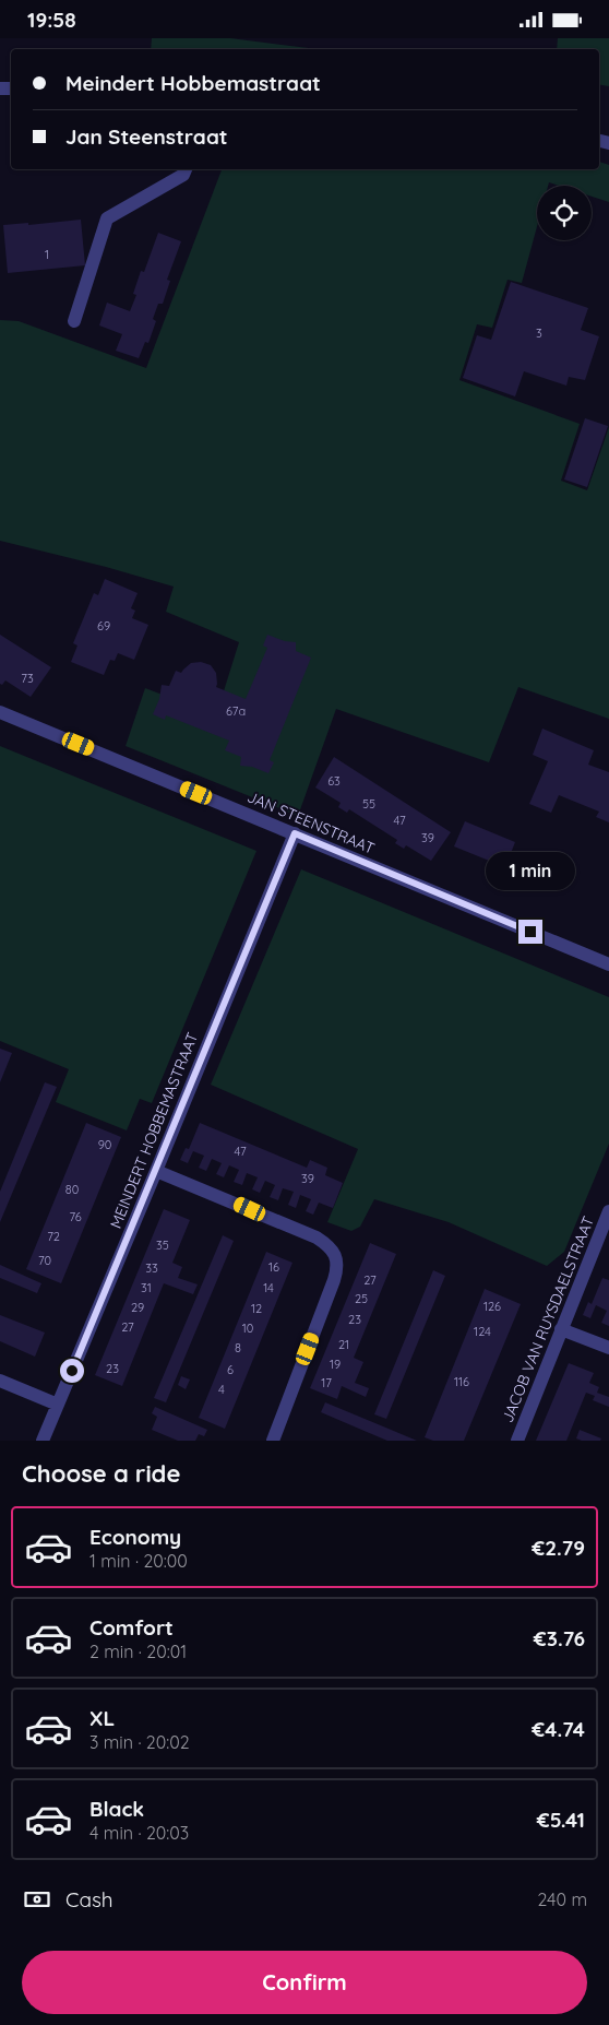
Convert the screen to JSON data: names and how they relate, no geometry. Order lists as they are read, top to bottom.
{
  "streets": {
    "street": ["JAN STEENSTRAAT", "MEINDERT HOBBEMASTRAAT", "JACOB VAN RUYSDAELSTRAAT"]
  },
  "crossings": [
    ["JAN STEENSTRAAT", "MEINDERT HOBBEMASTRAAT"]
  ],
  "house_numbers": [
    "1",
    "3",
    "69",
    "73",
    "67a",
    "63",
    "55",
    "47",
    "39",
    "90",
    "47",
    "39",
    "80",
    "76",
    "72",
    "35",
    "70",
    "16",
    "33",
    "27",
    "31",
    "14",
    "25",
    "126",
    "29",
    "12",
    "23",
    "27",
    "10",
    "124",
    "21",
    "8",
    "19",
    "23",
    "6",
    "116",
    "17",
    "4"
  ],
  "page": {
    "status": "19:58",
    "banner": ["Meindert Hobbemastraat", "Jan Steenstraat"],
    "bubble": "1 min",
    "heading": "Choose a ride",
    "list": [
      {
        "name": "Economy",
        "note": "1 min · 20:00",
        "value": "€2.79"
      },
      {
        "name": "Comfort",
        "note": "2 min · 20:01",
        "value": "€3.76"
      },
      {
        "name": "XL",
        "note": "3 min · 20:02",
        "value": "€4.74"
      },
      {
        "name": "Black",
        "note": "4 min · 20:03",
        "value": "€5.41"
      }
    ],
    "pay": ["Cash", "240 m"],
    "buttons": "Confirm"
  }
}
